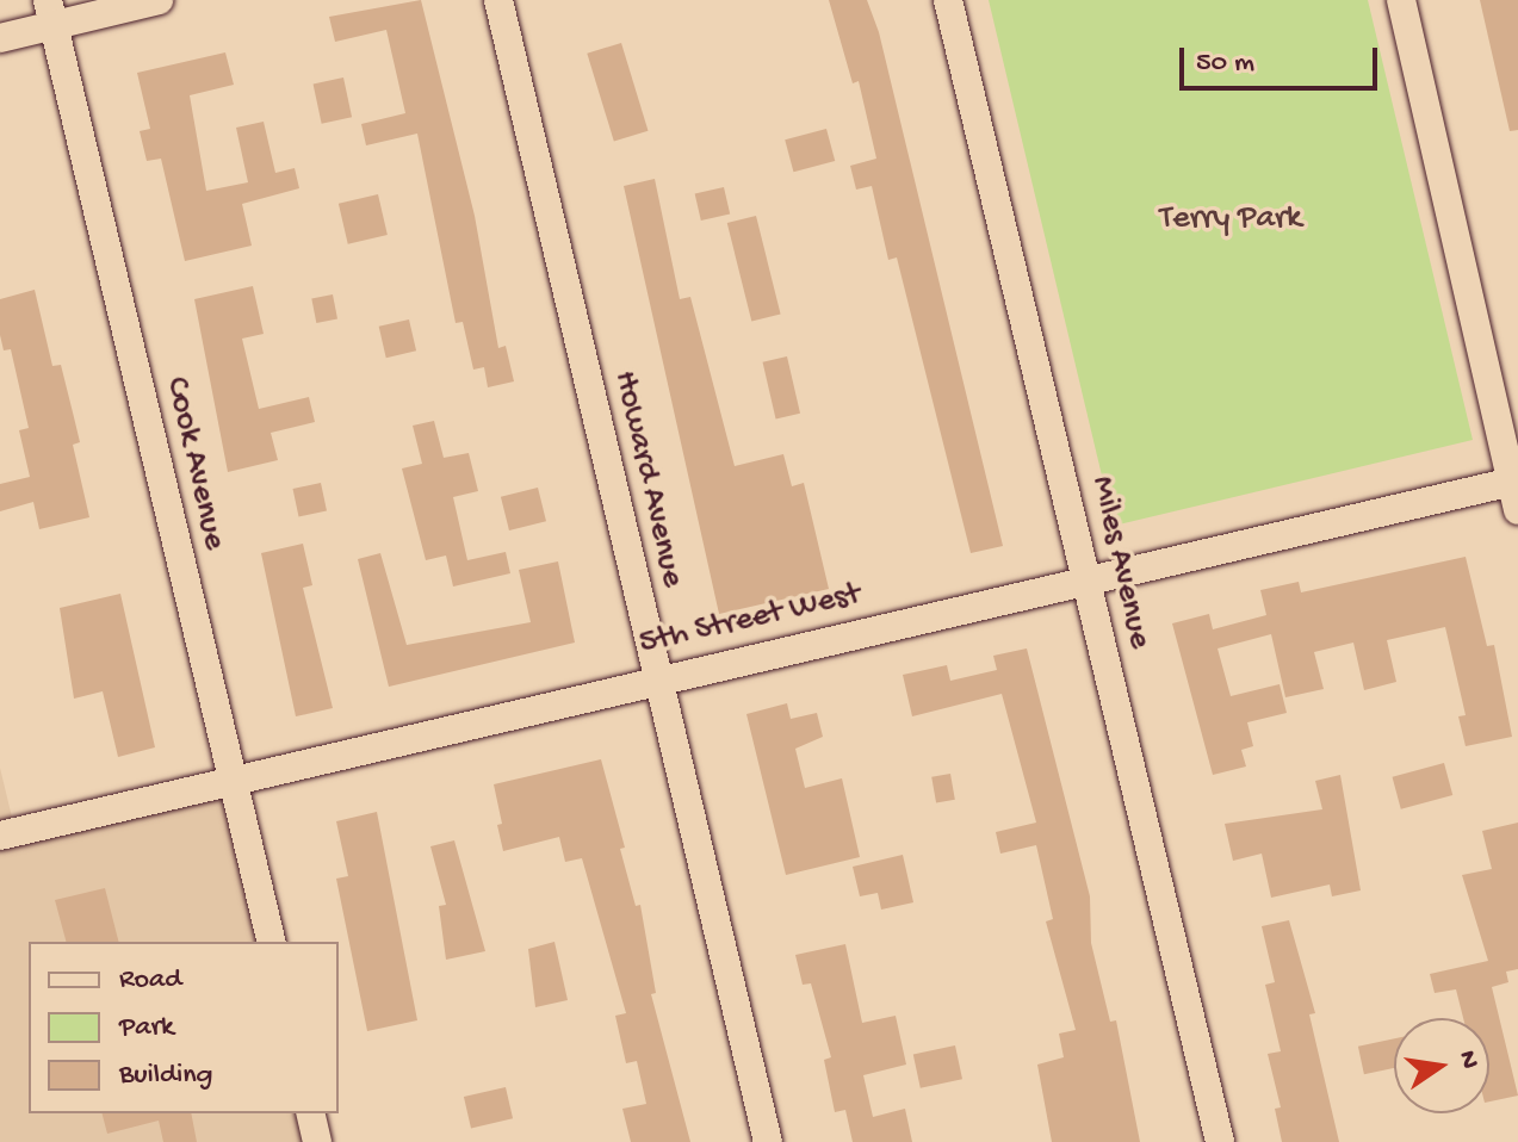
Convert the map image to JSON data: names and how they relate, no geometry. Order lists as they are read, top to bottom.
{
  "streets": {
    "street": [
      "Cook Avenue",
      "Howard Avenue",
      "Miles Avenue",
      "5th Street West"
    ]
  },
  "crossings": [
    ["Cook Avenue", "5th Street West"],
    ["Howard Avenue", "5th Street West"],
    ["Miles Avenue", "5th Street West"]
  ],
  "parks": ["Terry Park"],
  "legend": ["Road", "Park", "Building"],
  "scale_bar": "50 m",
  "north": "right"
}
